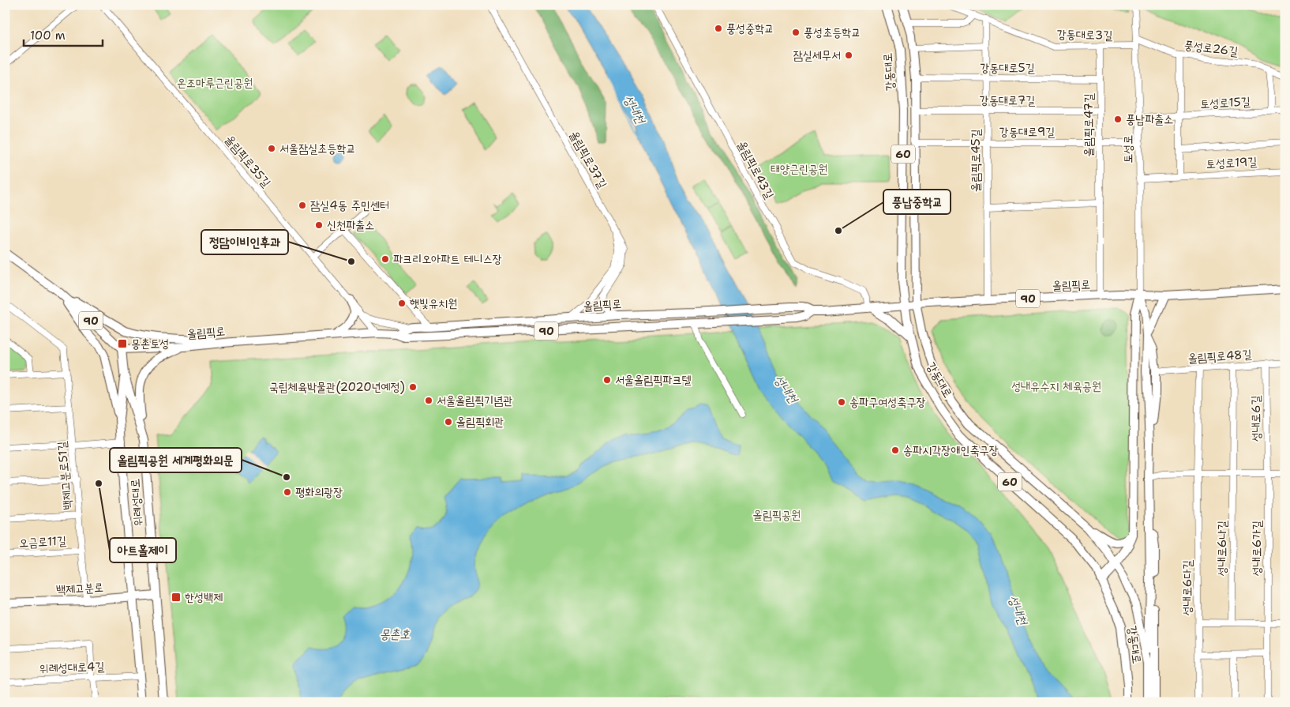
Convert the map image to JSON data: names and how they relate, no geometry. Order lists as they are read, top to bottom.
{
  "streets": {
    "main road": [
      "강동대로",
      "60",
      "올림픽로",
      "90",
      "위례성대로",
      "백제고분로"
    ],
    "street": [
      "강동대로3길",
      "풍성로26길",
      "강동대로5길",
      "강동대로7길",
      "토성로15길",
      "올림픽로47길",
      "강동대로9길",
      "토성로",
      "올림픽로37길",
      "올림픽로45길",
      "올림픽로35길",
      "토성로19길",
      "올림픽로43길",
      "올림픽로48길",
      "성내로6길",
      "백제고분로51길",
      "오금로11길",
      "성내로6나길",
      "성내로6가길",
      "성내로6다길",
      "위례성대로4길"
    ]
  },
  "crossings": [
    ["강동대로3길", "올림픽로47길"],
    ["강동대로3길", "토성로"],
    ["강동대로3길", "올림픽로45길"],
    ["풍성로26길", "토성로"],
    ["강동대로5길", "강동대로"],
    ["강동대로5길", "올림픽로47길"],
    ["강동대로5길", "올림픽로45길"],
    ["강동대로", "강동대로7길"],
    ["강동대로", "강동대로9길"],
    ["강동대로", "토성로"],
    ["강동대로", "올림픽로"],
    ["강동대로7길", "올림픽로47길"],
    ["강동대로7길", "올림픽로45길"],
    ["토성로15길", "토성로"],
    ["올림픽로47길", "강동대로9길"],
    ["올림픽로47길", "올림픽로"],
    ["강동대로9길", "토성로"],
    ["강동대로9길", "올림픽로45길"],
    ["토성로", "토성로19길"],
    ["토성로", "올림픽로"],
    ["올림픽로37길", "올림픽로"],
    ["올림픽로45길", "올림픽로"],
    ["올림픽로35길", "올림픽로"],
    ["올림픽로43길", "올림픽로"],
    ["올림픽로", "90"],
    ["올림픽로", "위례성대로"],
    ["90", "위례성대로"],
    ["올림픽로48길", "성내로6길"],
    ["성내로6길", "성내로6나길"],
    ["성내로6길", "성내로6가길"],
    ["백제고분로51길", "오금로11길"],
    ["백제고분로51길", "백제고분로"],
    ["위례성대로", "백제고분로"],
    ["위례성대로", "위례성대로4길"]
  ],
  "water": ["성내천", "몽촌호"],
  "parks": [
    "온조마루근린공원",
    "태양근린공원",
    "성내유수지 체육공원",
    "올림픽공원"
  ],
  "places": {
    "other": [
      "풍성중학교",
      "풍성초등학교",
      "잠실세무서",
      "풍납파출소",
      "서울잠실초등학교",
      "잠실4동 주민센터",
      "신천파출소",
      "풍납중학교",
      "파크리오아파트 테니스장",
      "정담이비인후과",
      "햇빛유치원",
      "서울올림픽파크텔",
      "국립체육박물관(2020년예정)",
      "서울올림픽기념관",
      "송파구여성축구장",
      "올림픽회관",
      "송파시각장애인축구장",
      "올림픽공원 세계평화의문",
      "아트홀제이",
      "평화의광장"
    ],
    "transit": ["몽촌토성", "한성백제"]
  },
  "scale_bar": "100 m"
}
